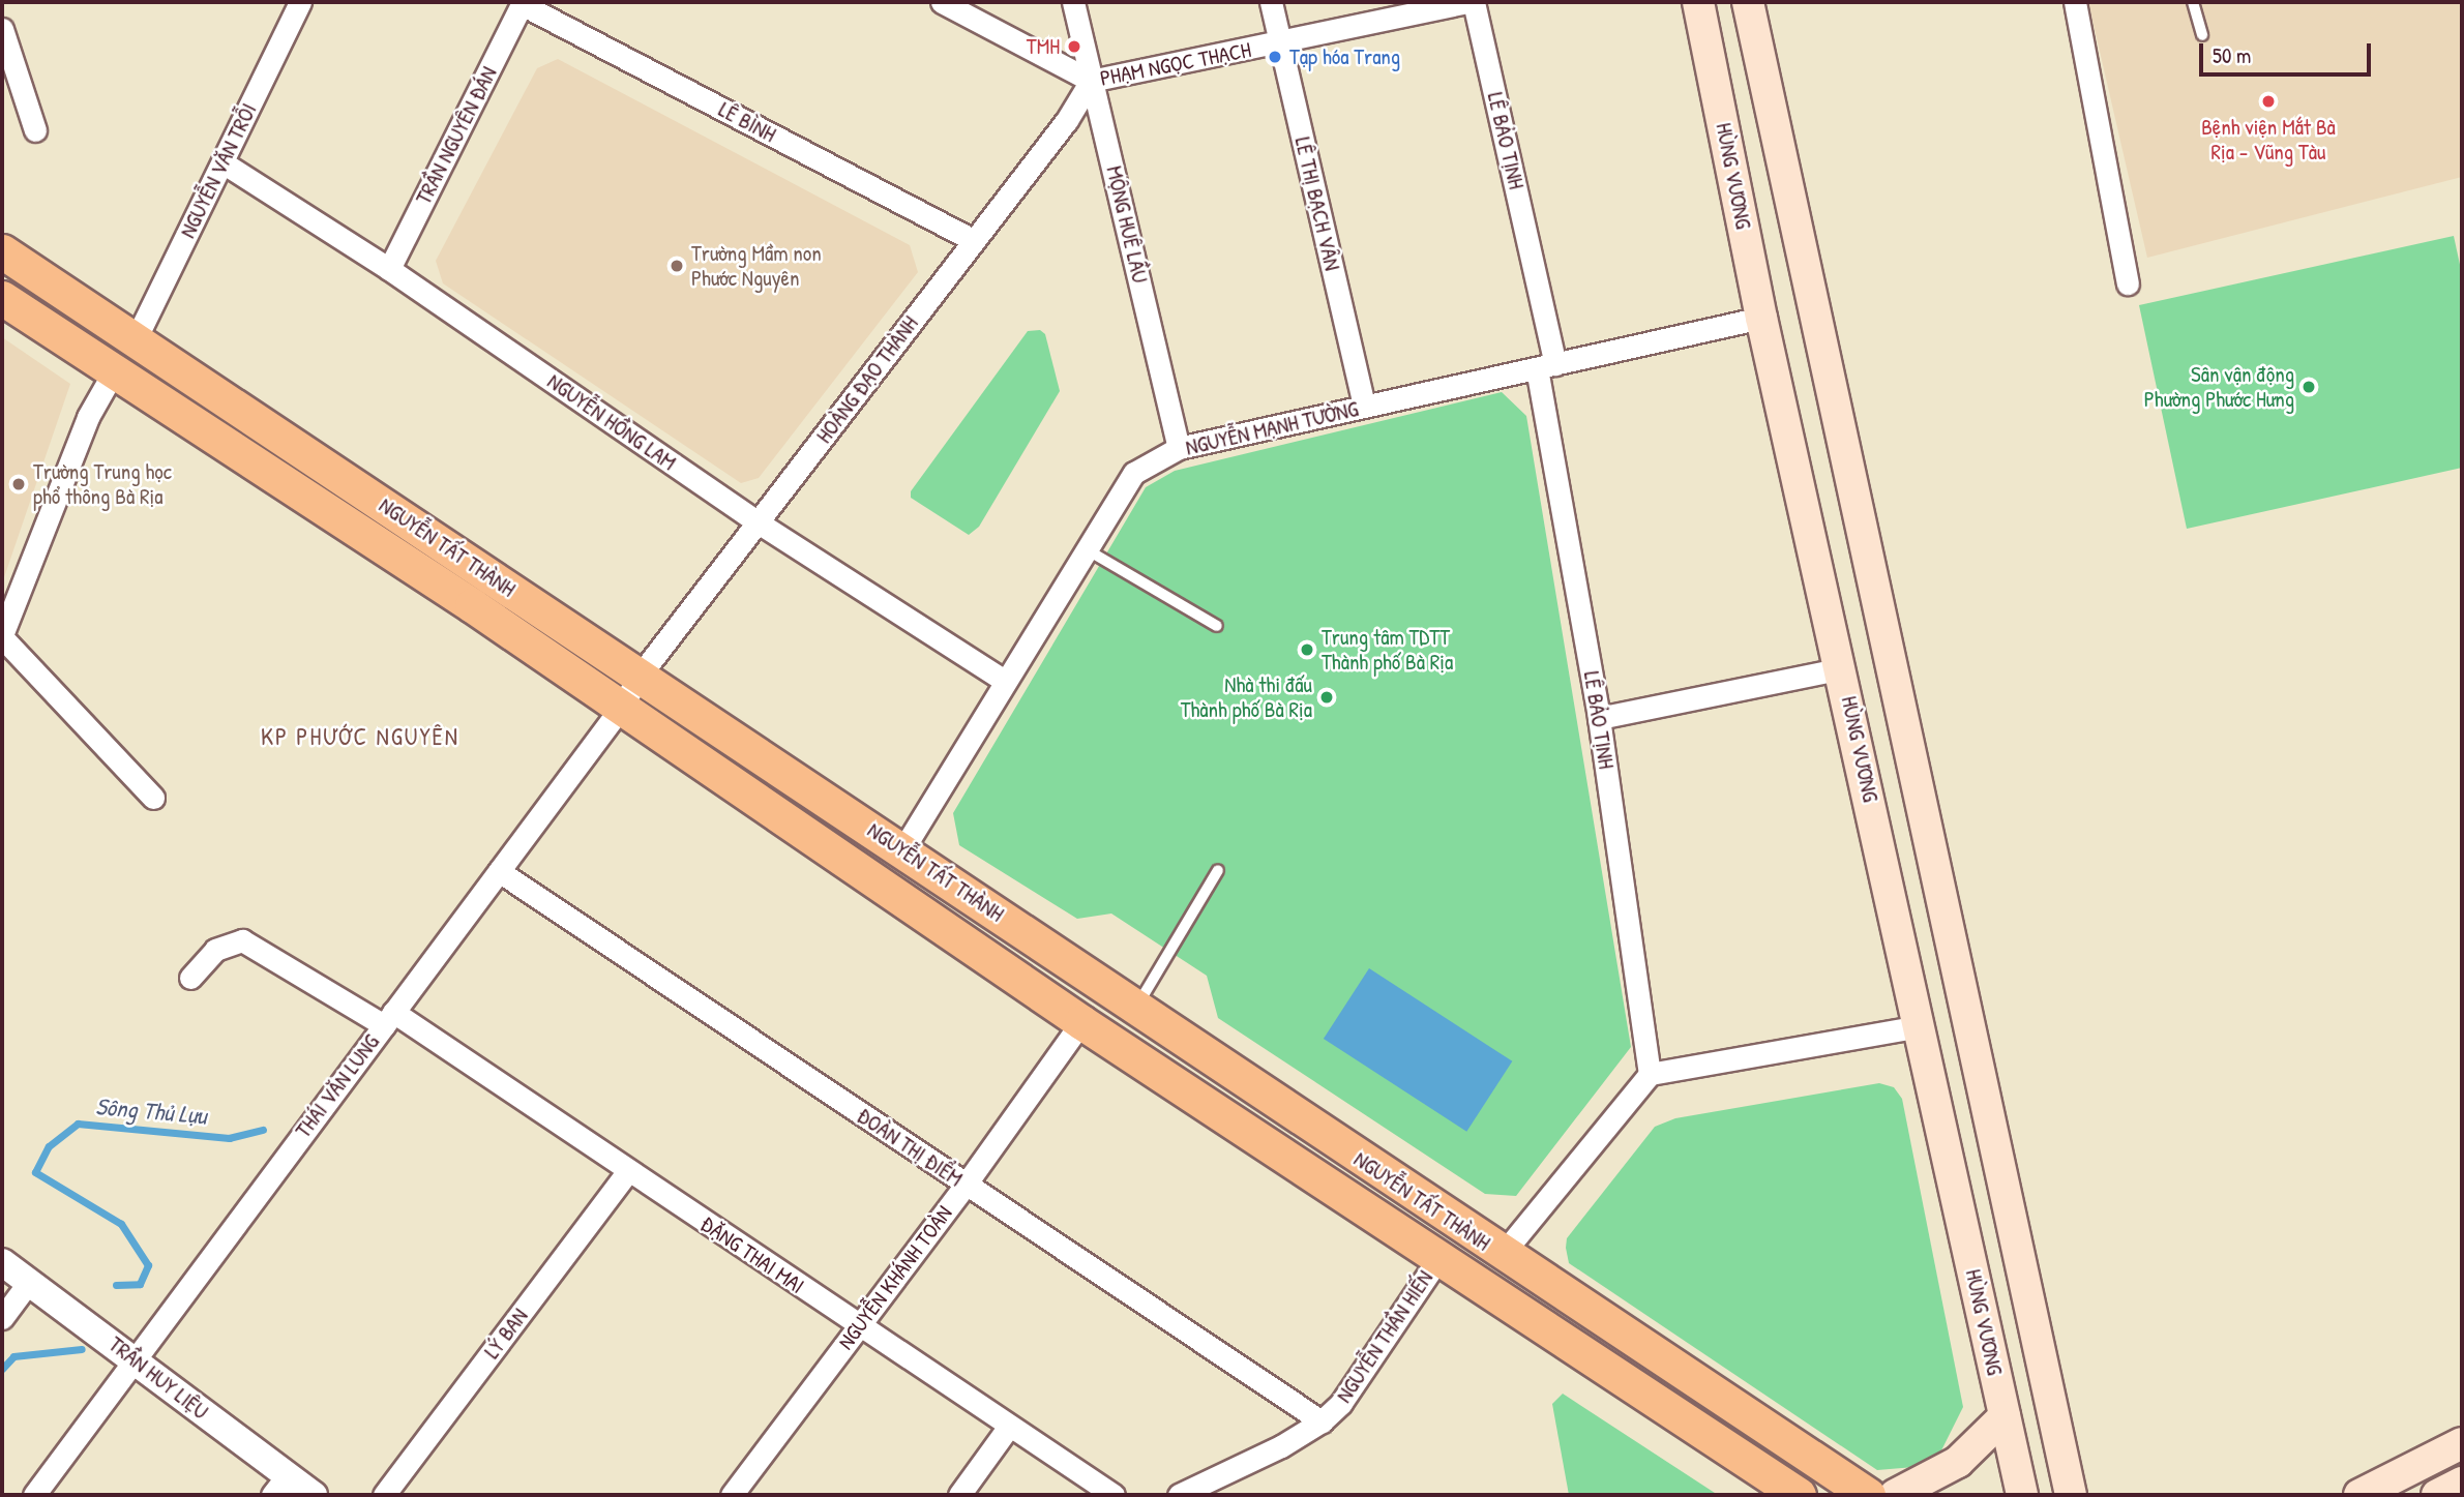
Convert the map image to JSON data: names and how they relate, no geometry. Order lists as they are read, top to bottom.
{
  "streets": {
    "main road": ["HÙNG VƯƠNG", "NGUYỄN TẤT THÀNH"],
    "street": [
      "PHẠM NGỌC THẠCH",
      "LÊ BÌNH",
      "TRẦN NGUYÊN ĐÁN",
      "LÊ BẢO TỊNH",
      "NGUYỄN VĂN TRỖI",
      "LÊ THỊ BẠCH VÂN",
      "MỘNG HUÊ LẦU",
      "HOÀNG ĐẠO THÀNH",
      "NGUYỄN HỒNG LAM",
      "NGUYỄN MẠNH TƯỜNG",
      "THÁI VĂN LUNG",
      "ĐOÀN THỊ ĐIỂM",
      "ĐẶNG THAI MAI",
      "NGUYỄN KHÁNH TOÀN",
      "LÝ BAN",
      "NGUYỄN THẦN HIẾN",
      "TRẦN HUY LIỆU"
    ]
  },
  "crossings": [
    ["PHẠM NGỌC THẠCH", "LÊ THỊ BẠCH VÂN"],
    ["PHẠM NGỌC THẠCH", "MỘNG HUÊ LẦU"],
    ["PHẠM NGỌC THẠCH", "HOÀNG ĐẠO THÀNH"],
    ["LÊ BÌNH", "TRẦN NGUYÊN ĐÁN"],
    ["LÊ BÌNH", "HOÀNG ĐẠO THÀNH"],
    ["TRẦN NGUYÊN ĐÁN", "NGUYỄN HỒNG LAM"],
    ["LÊ BẢO TỊNH", "NGUYỄN MẠNH TƯỜNG"],
    ["NGUYỄN VĂN TRỖI", "NGUYỄN HỒNG LAM"],
    ["NGUYỄN VĂN TRỖI", "NGUYỄN TẤT THÀNH"],
    ["HÙNG VƯƠNG", "NGUYỄN MẠNH TƯỜNG"],
    ["LÊ THỊ BẠCH VÂN", "NGUYỄN MẠNH TƯỜNG"],
    ["MỘNG HUÊ LẦU", "HOÀNG ĐẠO THÀNH"],
    ["MỘNG HUÊ LẦU", "NGUYỄN MẠNH TƯỜNG"],
    ["HOÀNG ĐẠO THÀNH", "NGUYỄN HỒNG LAM"],
    ["HOÀNG ĐẠO THÀNH", "NGUYỄN TẤT THÀNH"],
    ["HOÀNG ĐẠO THÀNH", "THÁI VĂN LUNG"],
    ["NGUYỄN HỒNG LAM", "NGUYỄN MẠNH TƯỜNG"],
    ["NGUYỄN MẠNH TƯỜNG", "NGUYỄN TẤT THÀNH"],
    ["NGUYỄN TẤT THÀNH", "THÁI VĂN LUNG"],
    ["NGUYỄN TẤT THÀNH", "NGUYỄN KHÁNH TOÀN"],
    ["NGUYỄN TẤT THÀNH", "NGUYỄN THẦN HIẾN"],
    ["THÁI VĂN LUNG", "ĐOÀN THỊ ĐIỂM"],
    ["THÁI VĂN LUNG", "ĐẶNG THAI MAI"],
    ["THÁI VĂN LUNG", "TRẦN HUY LIỆU"],
    ["ĐOÀN THỊ ĐIỂM", "NGUYỄN KHÁNH TOÀN"],
    ["ĐOÀN THỊ ĐIỂM", "NGUYỄN THẦN HIẾN"],
    ["ĐẶNG THAI MAI", "NGUYỄN KHÁNH TOÀN"],
    ["ĐẶNG THAI MAI", "LÝ BAN"]
  ],
  "districts": ["KP PHƯỚC NGUYÊN"],
  "water": ["Sông Thủ Lựu"],
  "places": [
    "TMH",
    "Tạp hóa Trang",
    "Bệnh viện Mắt Bà Rịa - Vũng Tàu",
    "Trường Mầm non Phước Nguyên",
    "Sân vận động Phường Phước Hưng",
    "Trường Trung học phổ thông Bà Rịa",
    "Trung tâm TDTT Thành phố Bà Rịa",
    "Nhà thi đấu Thành phố Bà Rịa"
  ],
  "scale_bar": "50 m"
}
